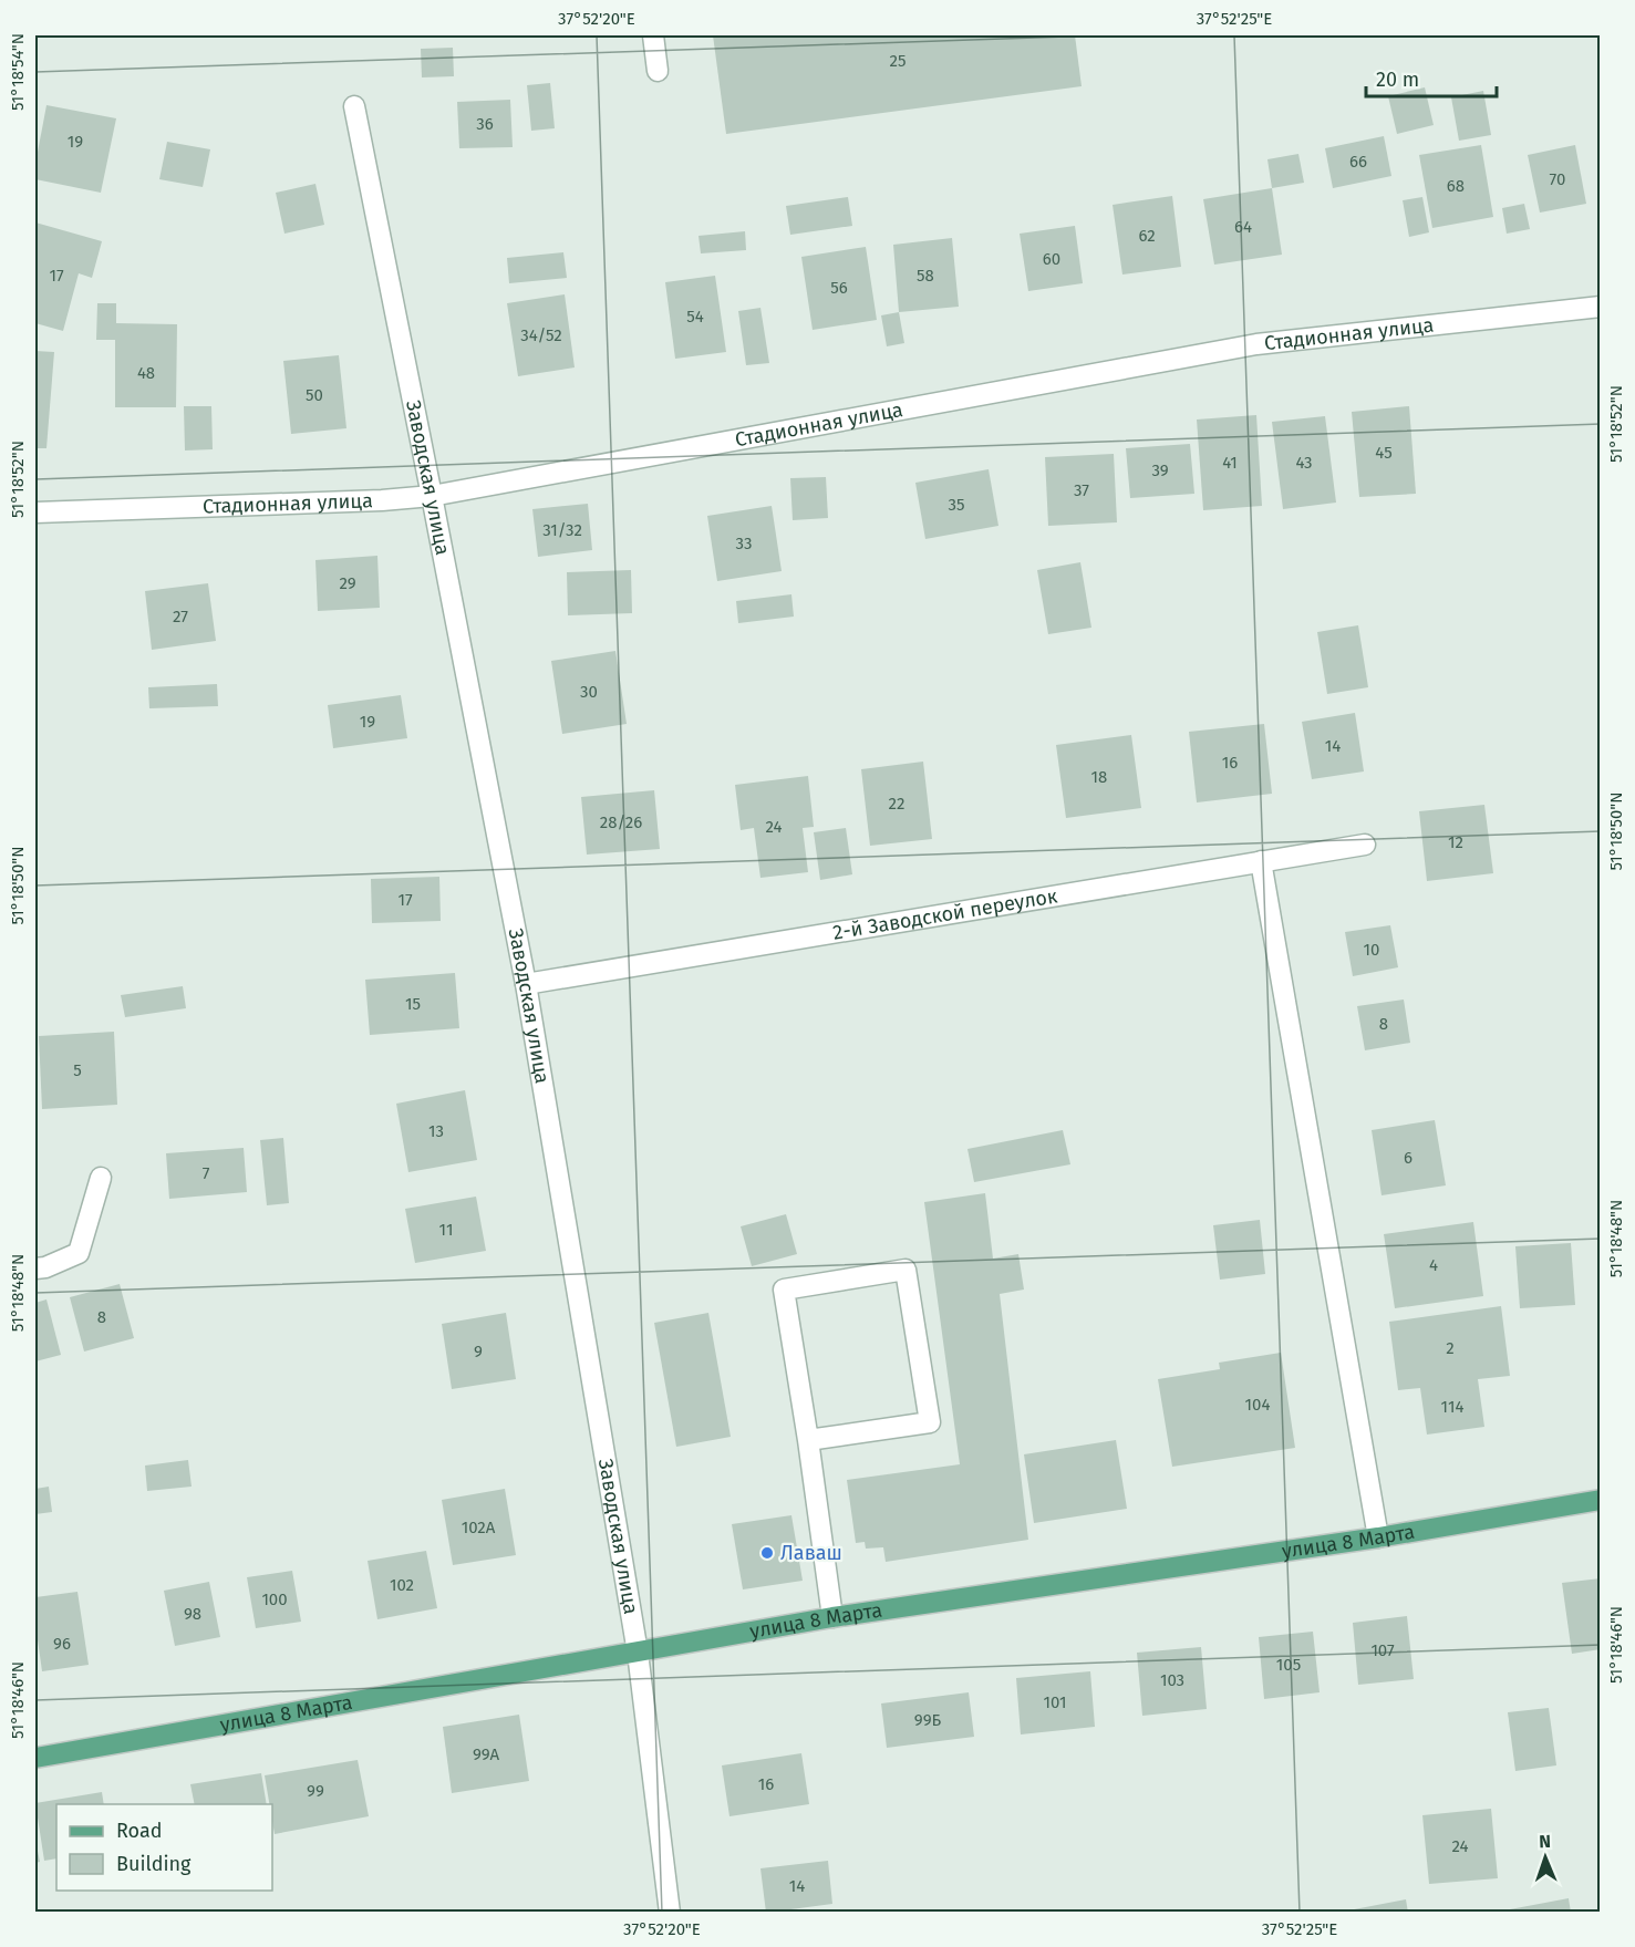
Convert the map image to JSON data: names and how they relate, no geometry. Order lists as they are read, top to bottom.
{
  "streets": {
    "main road": ["улица 8 Марта"],
    "street": ["Стадионная улица", "Заводская улица", "2-й Заводской переулок"]
  },
  "crossings": [
    ["Стадионная улица", "Заводская улица"],
    ["Заводская улица", "2-й Заводской переулок"],
    ["Заводская улица", "улица 8 Марта"]
  ],
  "places": ["Лаваш"],
  "house_numbers": [
    "25",
    "36",
    "19",
    "66",
    "70",
    "68",
    "64",
    "62",
    "60",
    "17",
    "58",
    "56",
    "54",
    "34/52",
    "48",
    "50",
    "45",
    "41",
    "43",
    "39",
    "37",
    "35",
    "31/32",
    "33",
    "29",
    "27",
    "30",
    "19",
    "14",
    "16",
    "18",
    "22",
    "28/26",
    "24",
    "12",
    "17",
    "10",
    "15",
    "8",
    "5",
    "13",
    "6",
    "7",
    "11",
    "4",
    "8",
    "2",
    "9",
    "104",
    "114",
    "102А",
    "102",
    "100",
    "98",
    "96",
    "107",
    "105",
    "103",
    "101",
    "99Б",
    "99А",
    "16",
    "99",
    "24",
    "14"
  ],
  "legend": ["Road", "Building"],
  "scale_bar": "20 m",
  "north": "top",
  "coordinates": [
    "37°52'20\"E",
    "37°52'25\"E",
    "51°18'54\"N",
    "51°18'52\"N",
    "51°18'50\"N",
    "51°18'48\"N",
    "51°18'46\"N"
  ]
}
